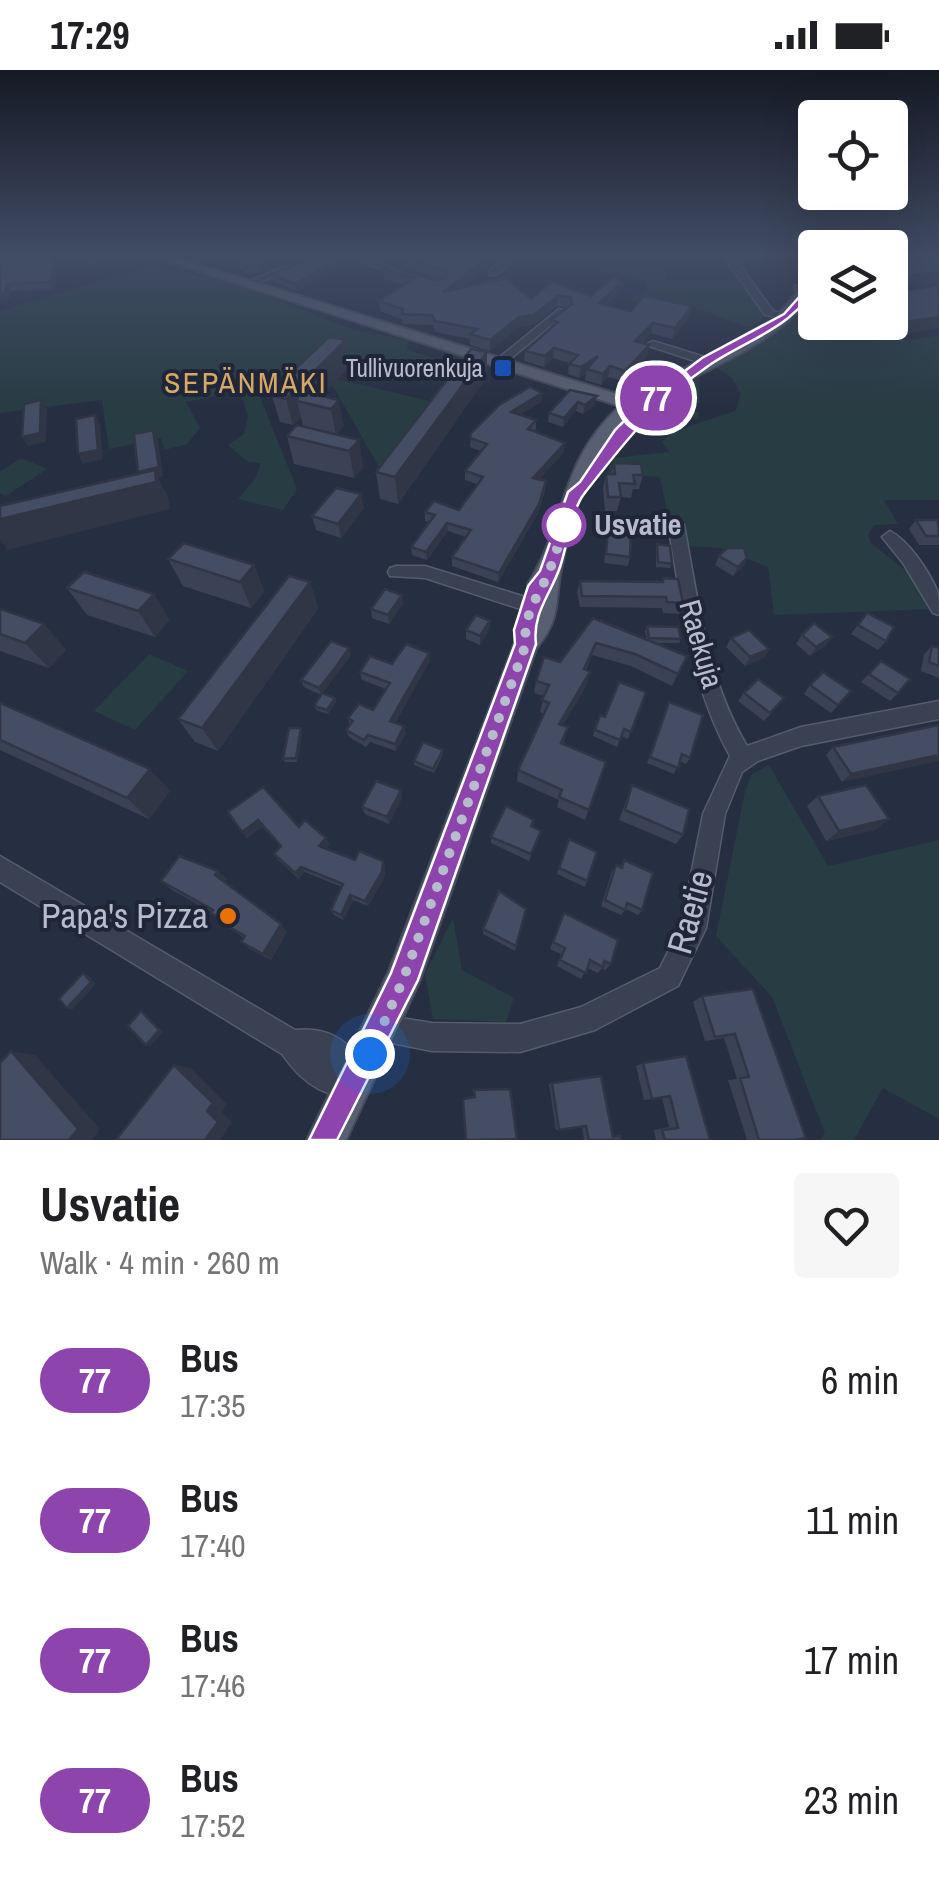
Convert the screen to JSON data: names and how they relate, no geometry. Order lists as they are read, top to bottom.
{
  "streets": {
    "street": ["Raekuja", "Raetie"]
  },
  "crossings": [
    ["Raekuja", "Raetie"]
  ],
  "districts": ["SEPÄNMÄKI"],
  "places": {
    "transit": ["Tullivuorenkuja"],
    "other": ["Usvatie", "Papa's Pizza"]
  },
  "lines": ["bus line 77"],
  "page": {
    "status": "17:29",
    "on_map": "77",
    "heading": ["Usvatie", "Walk · 4 min · 260 m"],
    "list": [
      {
        "mark": "77",
        "name": "Bus",
        "note": "17:35",
        "value": "6 min"
      },
      {
        "mark": "77",
        "name": "Bus",
        "note": "17:40",
        "value": "11 min"
      },
      {
        "mark": "77",
        "name": "Bus",
        "note": "17:46",
        "value": "17 min"
      },
      {
        "mark": "77",
        "name": "Bus",
        "note": "17:52",
        "value": "23 min"
      }
    ]
  }
}
